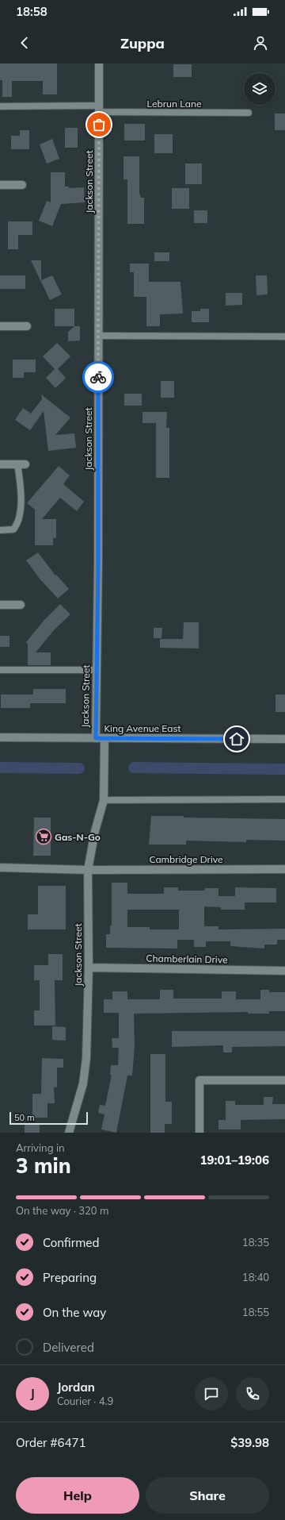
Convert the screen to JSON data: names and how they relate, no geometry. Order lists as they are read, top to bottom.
{
  "streets": {
    "street": [
      "Jackson Street",
      "King Avenue East",
      "Cambridge Drive",
      "Chamberlain Drive"
    ],
    "lane": ["Lebrun Lane"]
  },
  "crossings": [
    ["Lebrun Lane", "Jackson Street"],
    ["Jackson Street", "King Avenue East"],
    ["Jackson Street", "Cambridge Drive"],
    ["Jackson Street", "Chamberlain Drive"]
  ],
  "places": {
    "supermarket": ["Gas-N-Go"]
  },
  "scale_bar": "50 m",
  "page": {
    "status": "18:58",
    "header": "Zuppa",
    "scale": "50 m",
    "heading": ["3 min", "Arriving in", "19:01–19:06"],
    "panel": [
      "Jordan",
      "Courier · 4.9",
      "Order #6471",
      "$39.98"
    ],
    "bar": "On the way · 320 m",
    "list": [
      ["Confirmed", "18:35"],
      ["Preparing", "18:40"],
      ["On the way", "18:55"],
      "Delivered"
    ],
    "round": "J",
    "buttons": ["Help", "Share"]
  }
}
